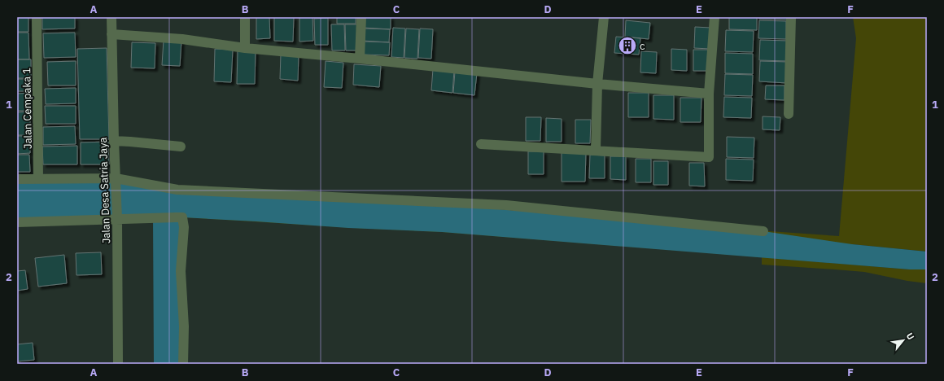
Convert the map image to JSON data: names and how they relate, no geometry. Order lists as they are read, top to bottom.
{
  "streets": {
    "street": ["Jalan Cempaka 1", "Jalan Desa Satria Jaya"]
  },
  "places": {
    "building": ["c"]
  },
  "north": "top right",
  "grid": {
    "columns": [
      "A",
      "B",
      "C",
      "D",
      "E",
      "F"
    ],
    "rows": ["1", "2"]
  }
}
